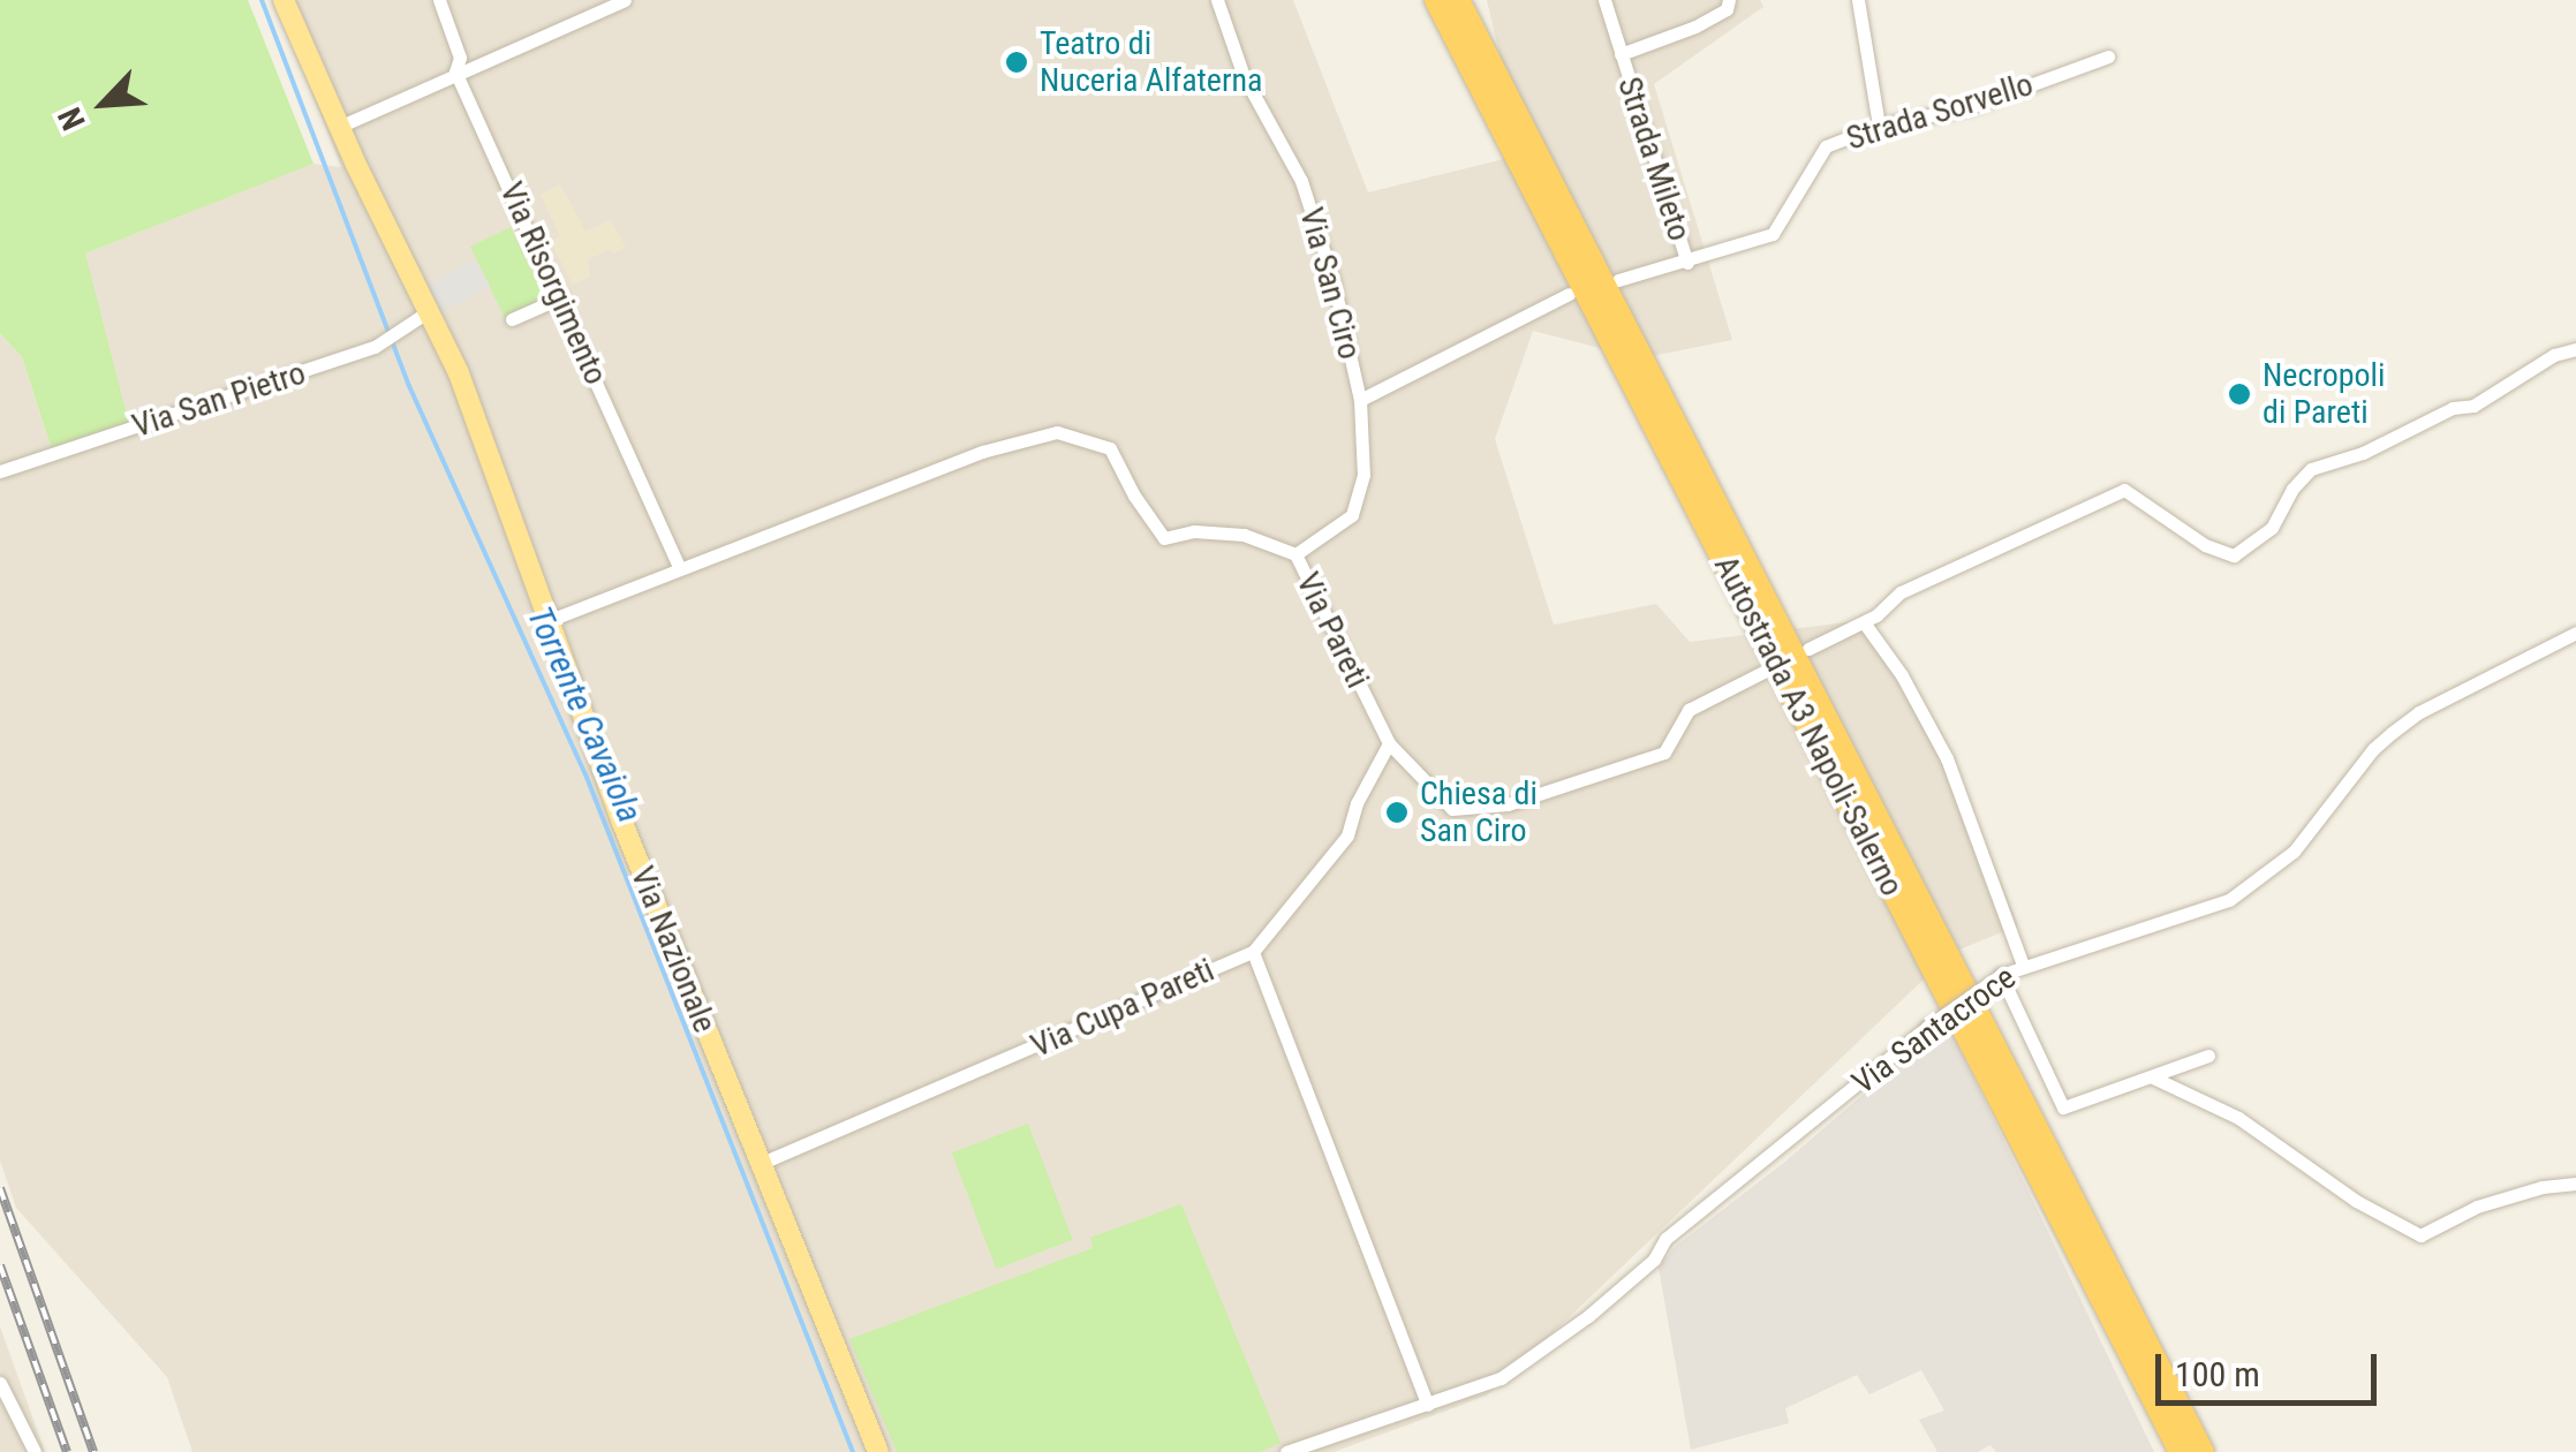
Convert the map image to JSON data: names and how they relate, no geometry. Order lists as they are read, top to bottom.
{
  "streets": {
    "highway": ["Autostrada A3 Napoli-Salerno"],
    "main road": ["Via Nazionale"],
    "street": [
      "Strada Sorvello",
      "Strada Mileto",
      "Via Risorgimento",
      "Via San Ciro",
      "Via San Pietro",
      "Via Pareti",
      "Via Cupa Pareti",
      "Via Santacroce"
    ]
  },
  "crossings": [
    ["Strada Sorvello", "Strada Mileto"],
    ["Via Risorgimento", "Via Pareti"],
    ["Via San Ciro", "Via Pareti"],
    ["Via San Pietro", "Via Nazionale"],
    ["Via Pareti", "Via Nazionale"],
    ["Via Pareti", "Via Cupa Pareti"],
    ["Via Nazionale", "Via Cupa Pareti"]
  ],
  "water": ["Torrente Cavaiola"],
  "places": ["Teatro di Nuceria Alfaterna", "Necropoli di Pareti", "Chiesa di San Ciro"],
  "scale_bar": "100 m",
  "north": "bottom left"
}
